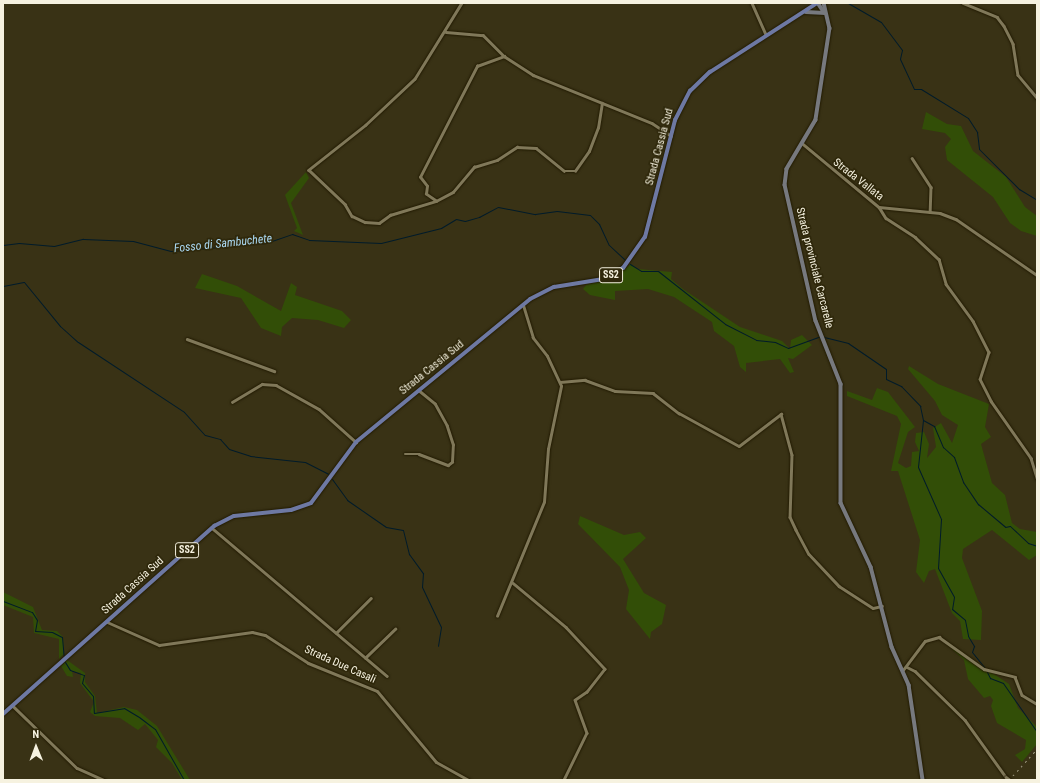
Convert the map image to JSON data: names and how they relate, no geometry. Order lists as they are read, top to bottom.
{
  "streets": {
    "main road": ["Strada Cassia Sud", "Strada provinciale Carcarelle", "SS2"],
    "street": ["Strada Vallata", "Strada Due Casali"]
  },
  "crossings": [
    ["Strada Cassia Sud", "Strada Due Casali"],
    ["Strada Vallata", "Strada provinciale Carcarelle"]
  ],
  "water": ["Fosso di Sambuchete"],
  "north": "top"
}
